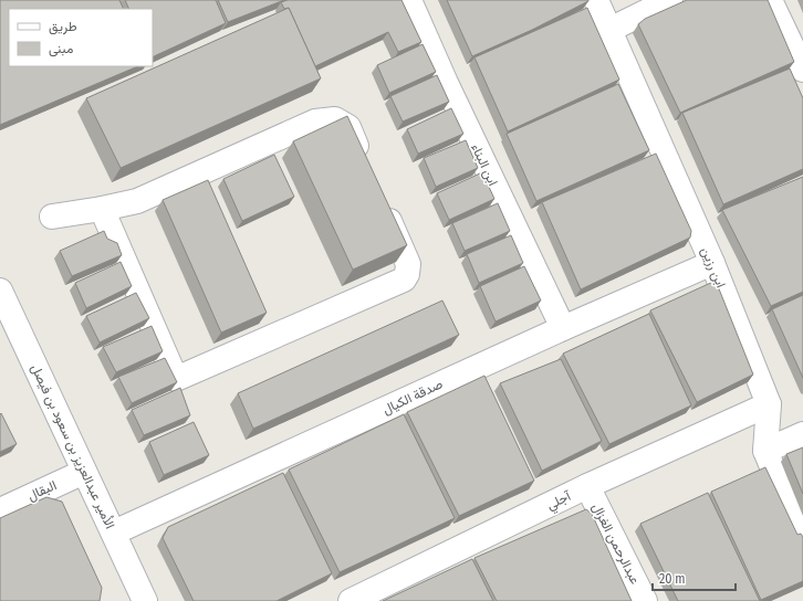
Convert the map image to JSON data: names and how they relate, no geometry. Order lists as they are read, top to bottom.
{
  "streets": {
    "street": [
      "ابن البناء",
      "ابن رزين",
      "صدقة الكيال",
      "الأمير عبدالعزيز بن سعود بن فيصل",
      "البقال",
      "آجلي",
      "عبدالرحمن الغزال"
    ]
  },
  "crossings": [
    ["ابن البناء", "صدقة الكيال"],
    ["ابن رزين", "صدقة الكيال"],
    ["ابن رزين", "آجلي"],
    ["صدقة الكيال", "الأمير عبدالعزيز بن سعود بن فيصل"],
    ["الأمير عبدالعزيز بن سعود بن فيصل", "البقال"],
    ["آجلي", "عبدالرحمن الغزال"]
  ],
  "legend": ["طريق", "مبنى"],
  "scale_bar": "20 m"
}
